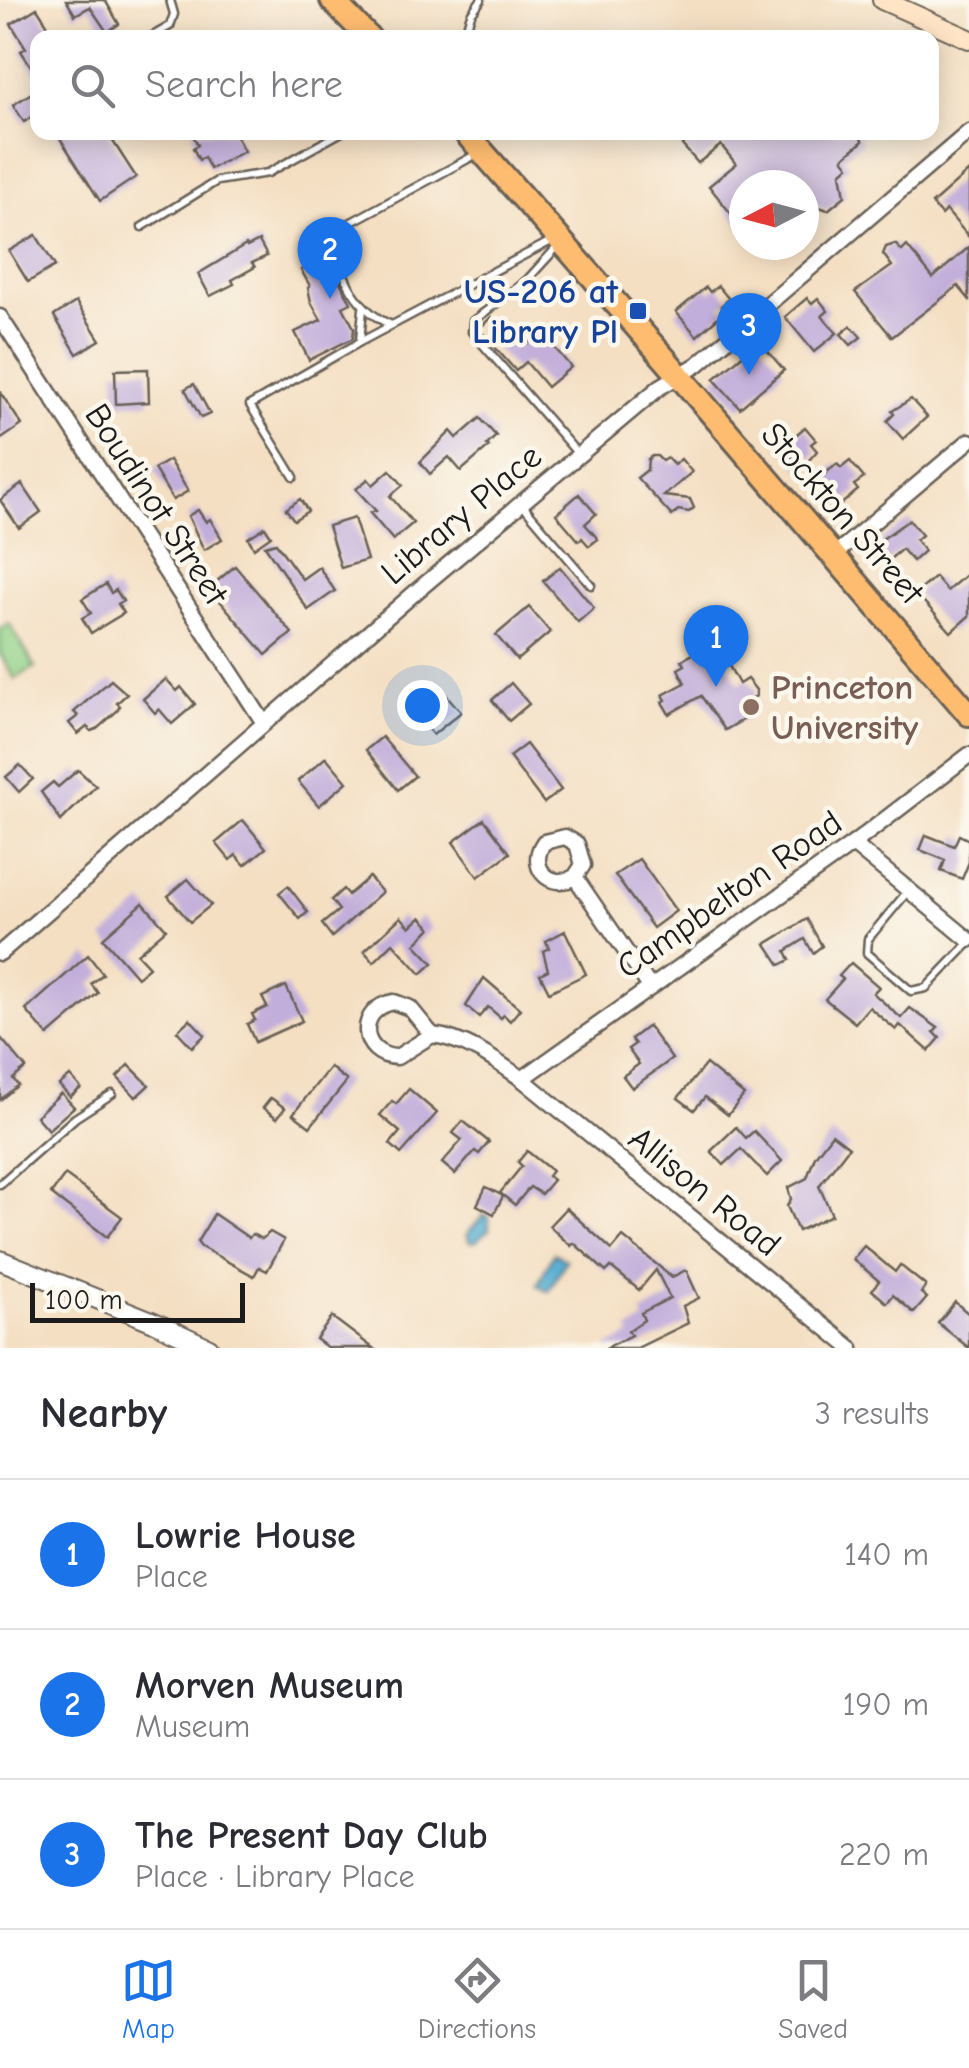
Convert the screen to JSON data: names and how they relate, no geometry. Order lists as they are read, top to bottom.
{
  "streets": {
    "highway": ["Stockton Street"],
    "street": [
      "Boudinot Street",
      "Library Place",
      "Campbelton Road",
      "Allison Road"
    ]
  },
  "crossings": [
    ["Boudinot Street", "Library Place"],
    ["Stockton Street", "Library Place"],
    ["Campbelton Road", "Allison Road"]
  ],
  "places": {
    "transit": ["US-206 at Library Pl"],
    "other": ["Princeton University"]
  },
  "scale_bar": "100 m",
  "north": "left",
  "page": {
    "search": "Search here",
    "pins": ["2", "3", "1"],
    "scale": "100 m",
    "heading": ["Nearby", "3 results"],
    "list": [
      {
        "mark": "1",
        "name": "Lowrie House",
        "note": "Place",
        "value": "140 m"
      },
      {
        "mark": "2",
        "name": "Morven Museum",
        "note": "Museum",
        "value": "190 m"
      },
      {
        "mark": "3",
        "name": "The Present Day Club",
        "note": "Place · Library Place",
        "value": "220 m"
      }
    ],
    "nav": ["Map", "Directions", "Saved"]
  }
}
